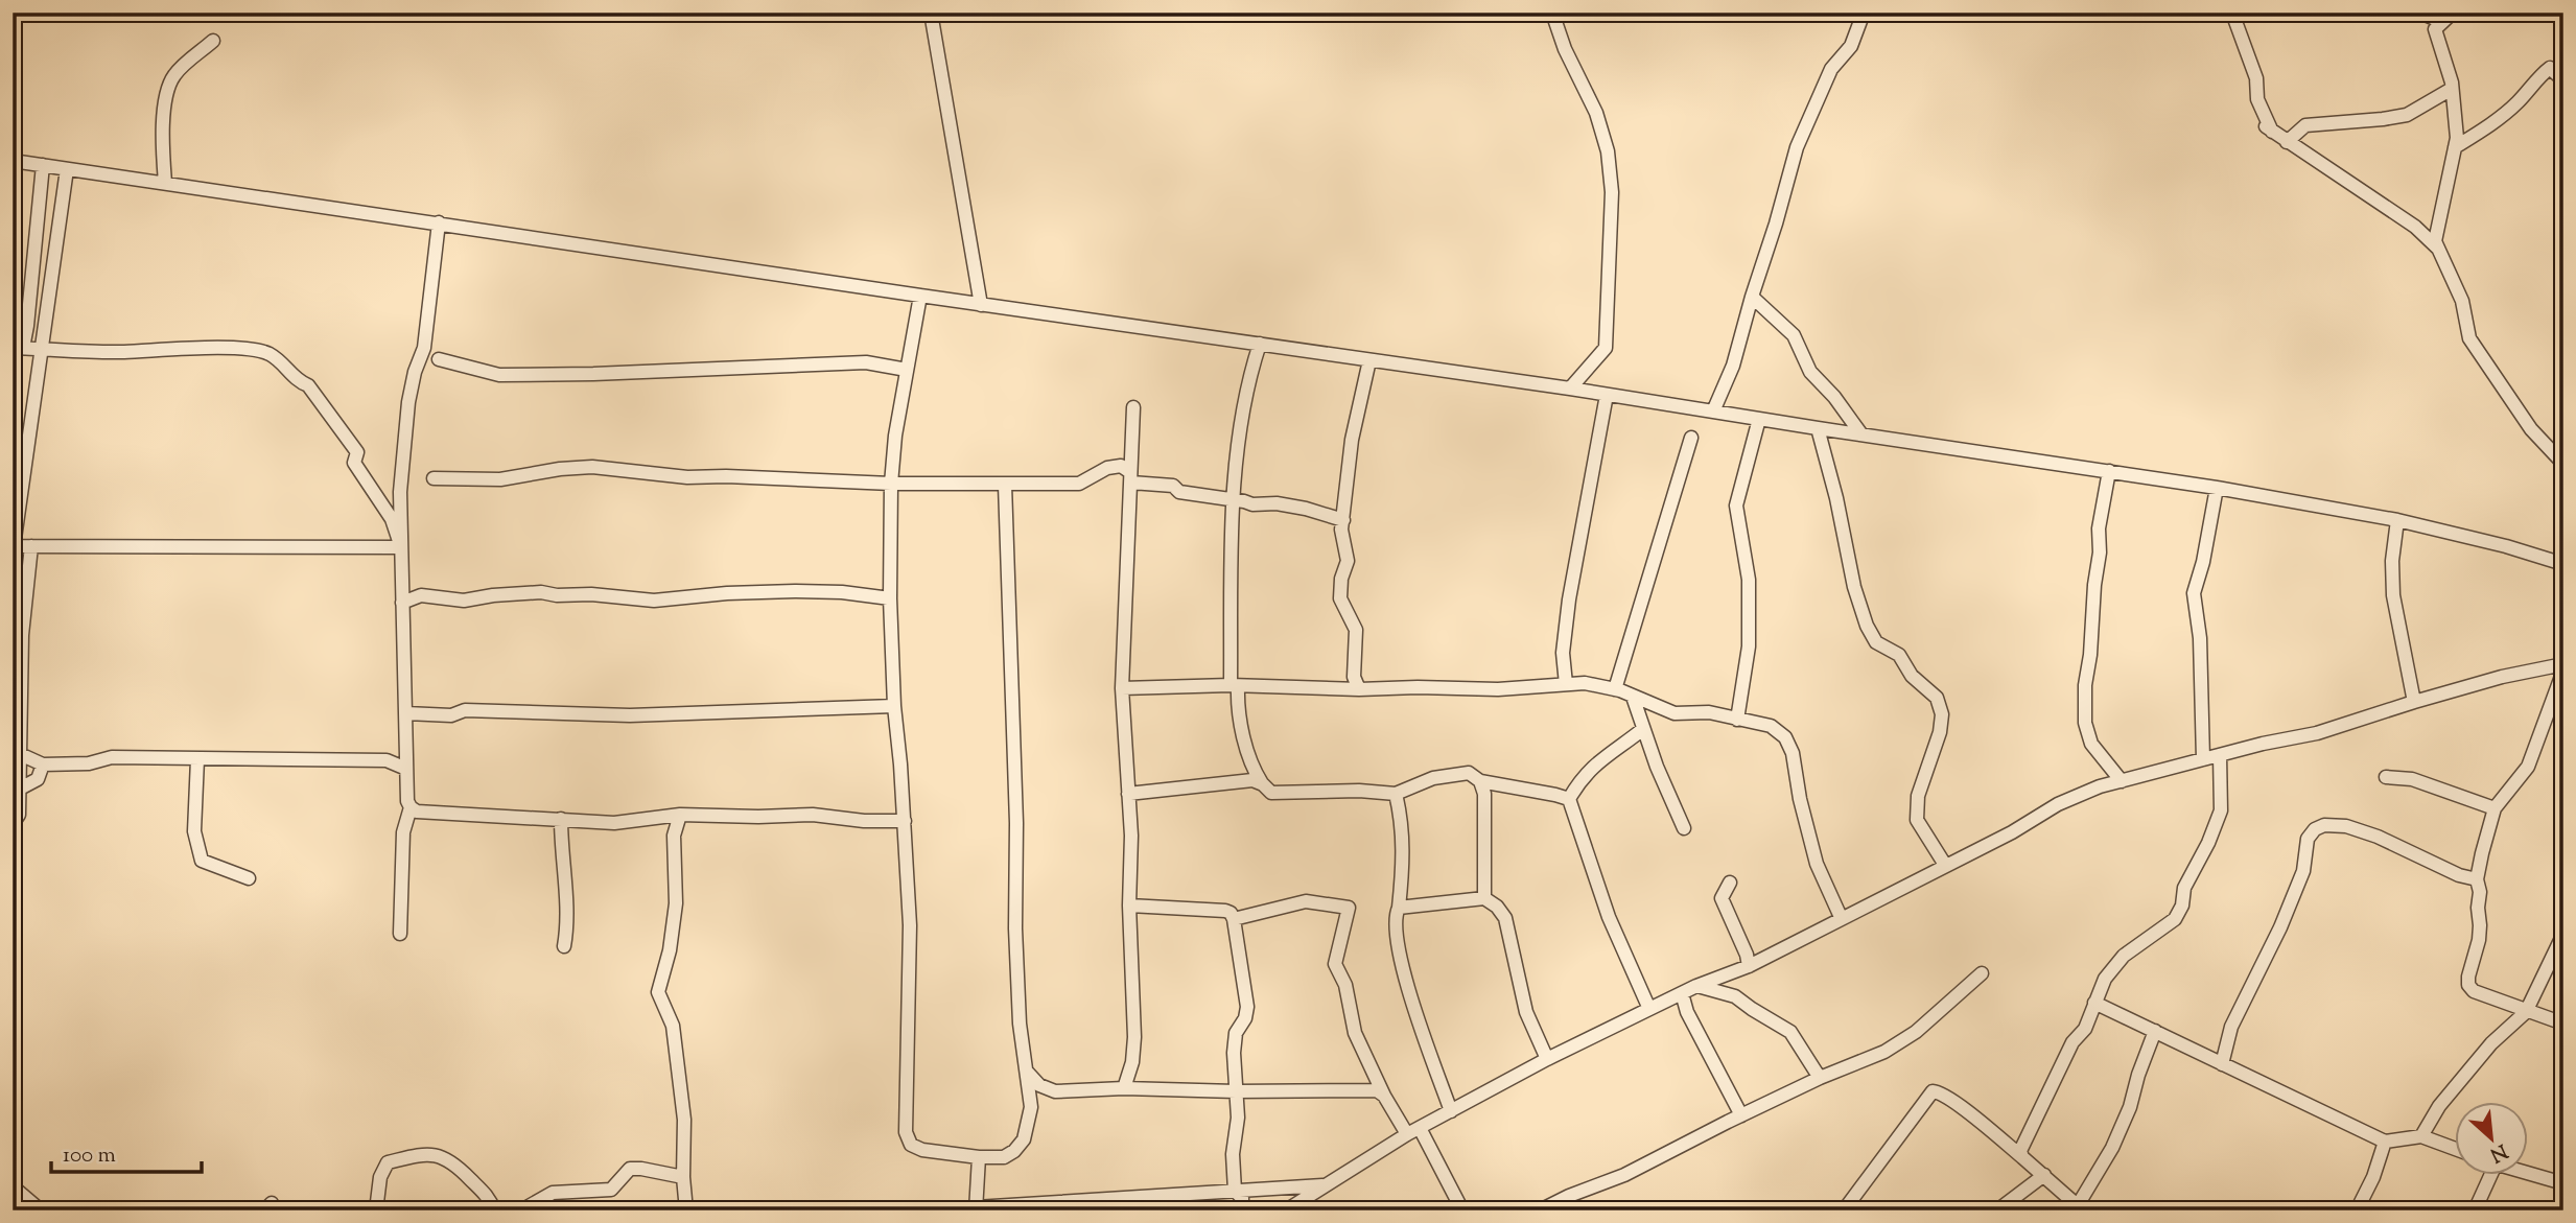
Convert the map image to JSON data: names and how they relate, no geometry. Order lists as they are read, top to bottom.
{
  "scale_bar": "100 m",
  "north": "bottom right"
}
